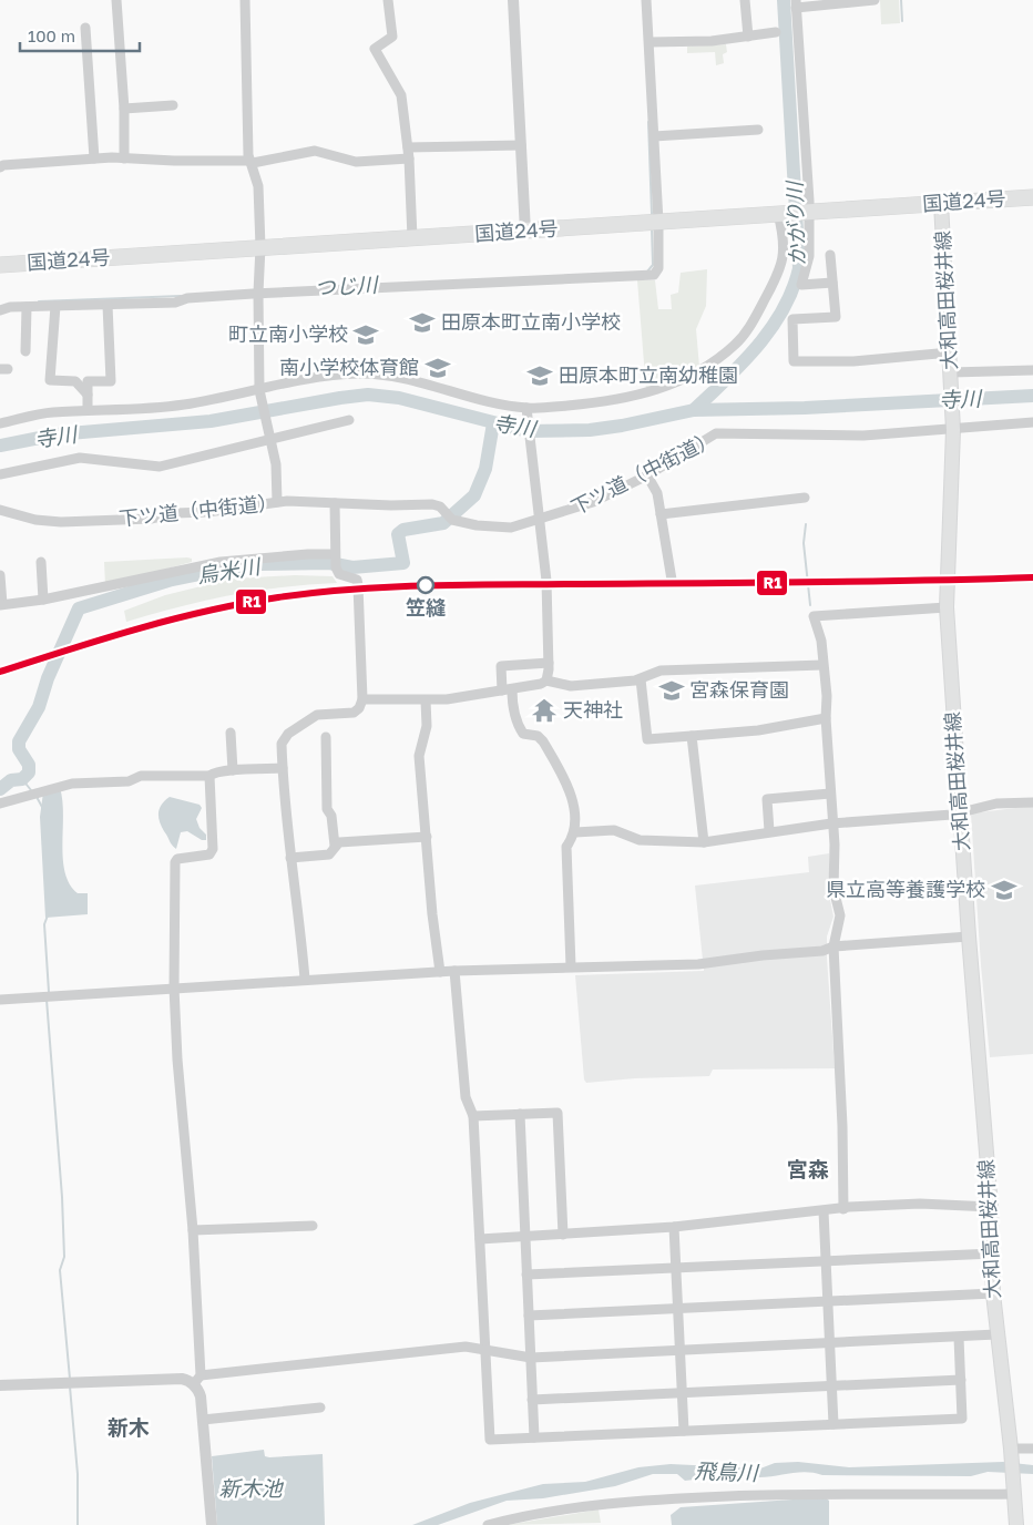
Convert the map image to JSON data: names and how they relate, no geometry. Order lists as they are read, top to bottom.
{
  "streets": {
    "highway": ["国道24号"],
    "main road": ["大和高田桜井線"],
    "street": ["下ツ道（中街道）"]
  },
  "crossings": [
    ["国道24号", "大和高田桜井線"],
    ["大和高田桜井線", "下ツ道（中街道）"]
  ],
  "districts": ["宮森", "新木"],
  "water": [
    "かがり川",
    "つじ川",
    "寺川",
    "烏米川",
    "飛鳥川",
    "新木池"
  ],
  "places": {
    "school or university": [
      "田原本町立南小学校",
      "町立南小学校",
      "南小学校体育館",
      "田原本町立南幼稚園",
      "宮森保育園",
      "県立高等養護学校"
    ],
    "other": ["笠縫"],
    "temple": ["天神社"]
  },
  "lines": ["transit line R1"],
  "scale_bar": "100 m"
}
